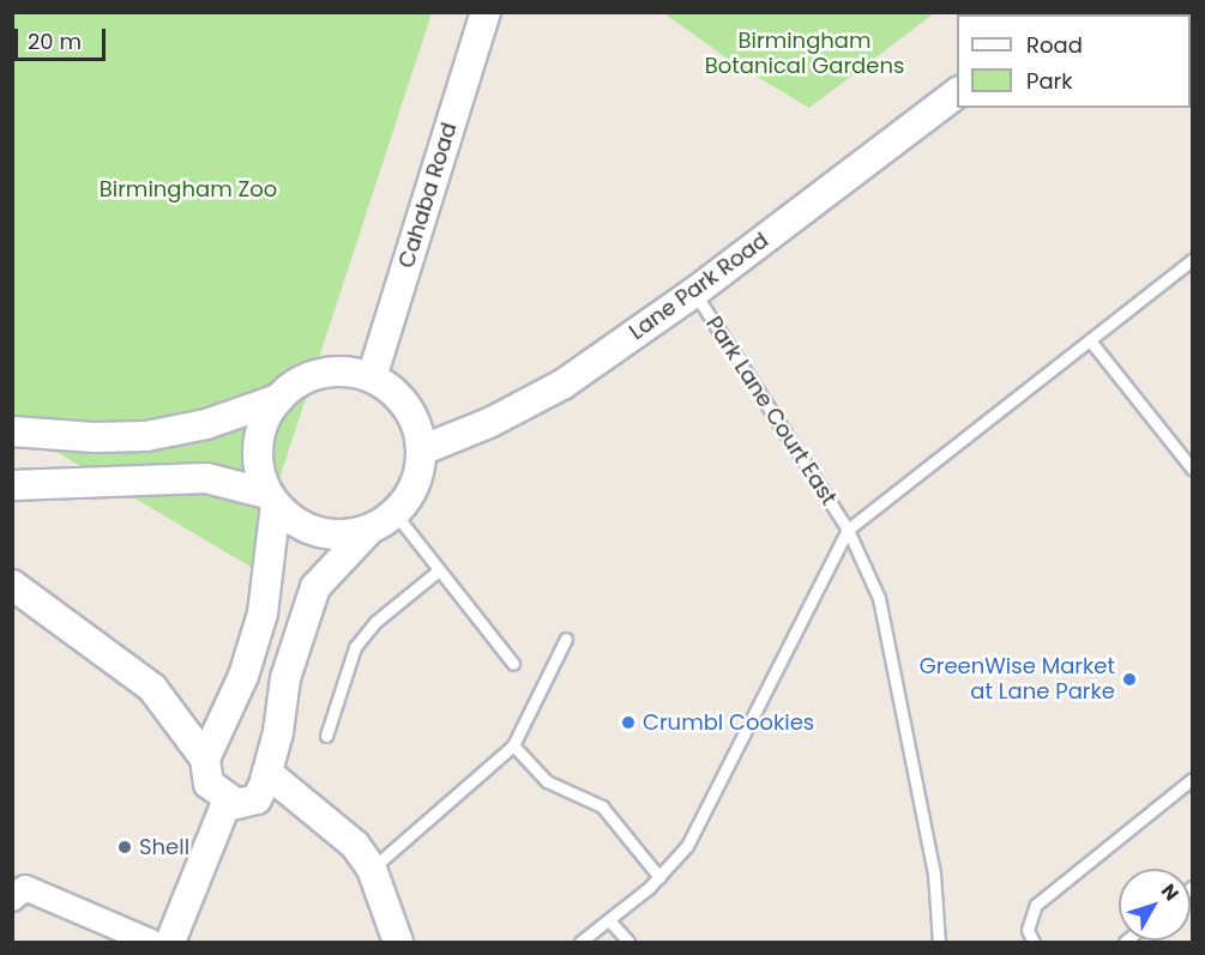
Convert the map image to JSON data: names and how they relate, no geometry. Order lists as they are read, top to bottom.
{
  "streets": {
    "street": ["Cahaba Road", "Lane Park Road"],
    "lane": ["Park Lane Court East"]
  },
  "crossings": [
    ["Cahaba Road", "Lane Park Road"],
    ["Lane Park Road", "Park Lane Court East"]
  ],
  "parks": ["Birmingham Botanical Gardens", "Birmingham Zoo"],
  "places": ["GreenWise Market at Lane Parke", "Crumbl Cookies", "Shell"],
  "legend": ["Road", "Park"],
  "scale_bar": "20 m",
  "north": "top right"
}
